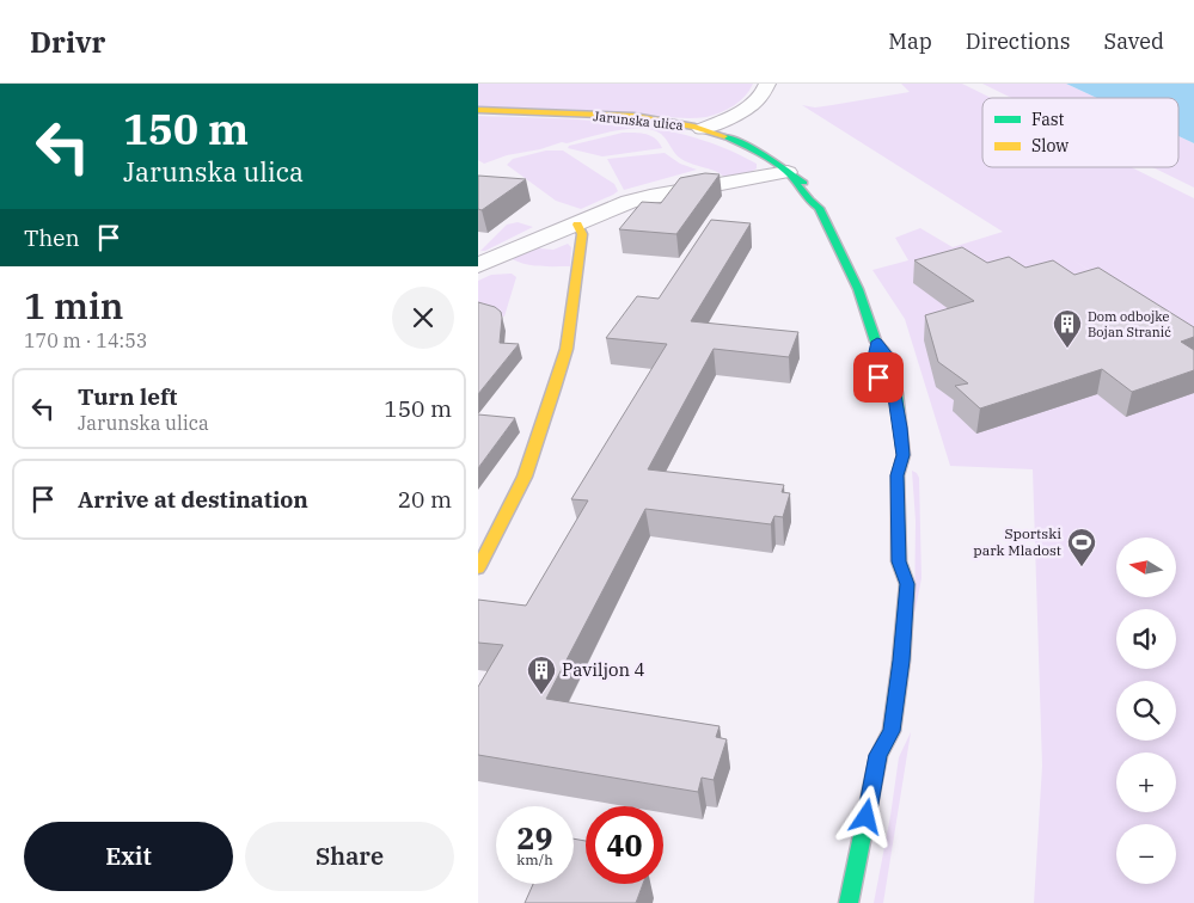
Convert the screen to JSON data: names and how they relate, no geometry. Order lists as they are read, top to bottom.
{
  "streets": {
    "street": ["Jarunska ulica"]
  },
  "places": {
    "building": ["Dom odbojke Bojan Stranić", "Paviljon 4"],
    "sports": ["Sportski park Mladost"]
  },
  "legend": ["Fast", "Slow"],
  "north": "left",
  "page": {
    "header": "Drivr",
    "nav": ["Map", "Directions", "Saved"],
    "turn": ["150 m", "Jarunska ulica"],
    "then": "Then",
    "heading": ["1 min", "170 m · 14:53"],
    "list": [
      {
        "name": "Turn left",
        "note": "Jarunska ulica",
        "value": "150 m"
      },
      {
        "name": "Arrive at destination",
        "value": "20 m"
      }
    ],
    "map_buttons": ["+", "−"],
    "speed": "29 km/h",
    "limit": "40",
    "buttons": ["Exit", "Share"]
  }
}
